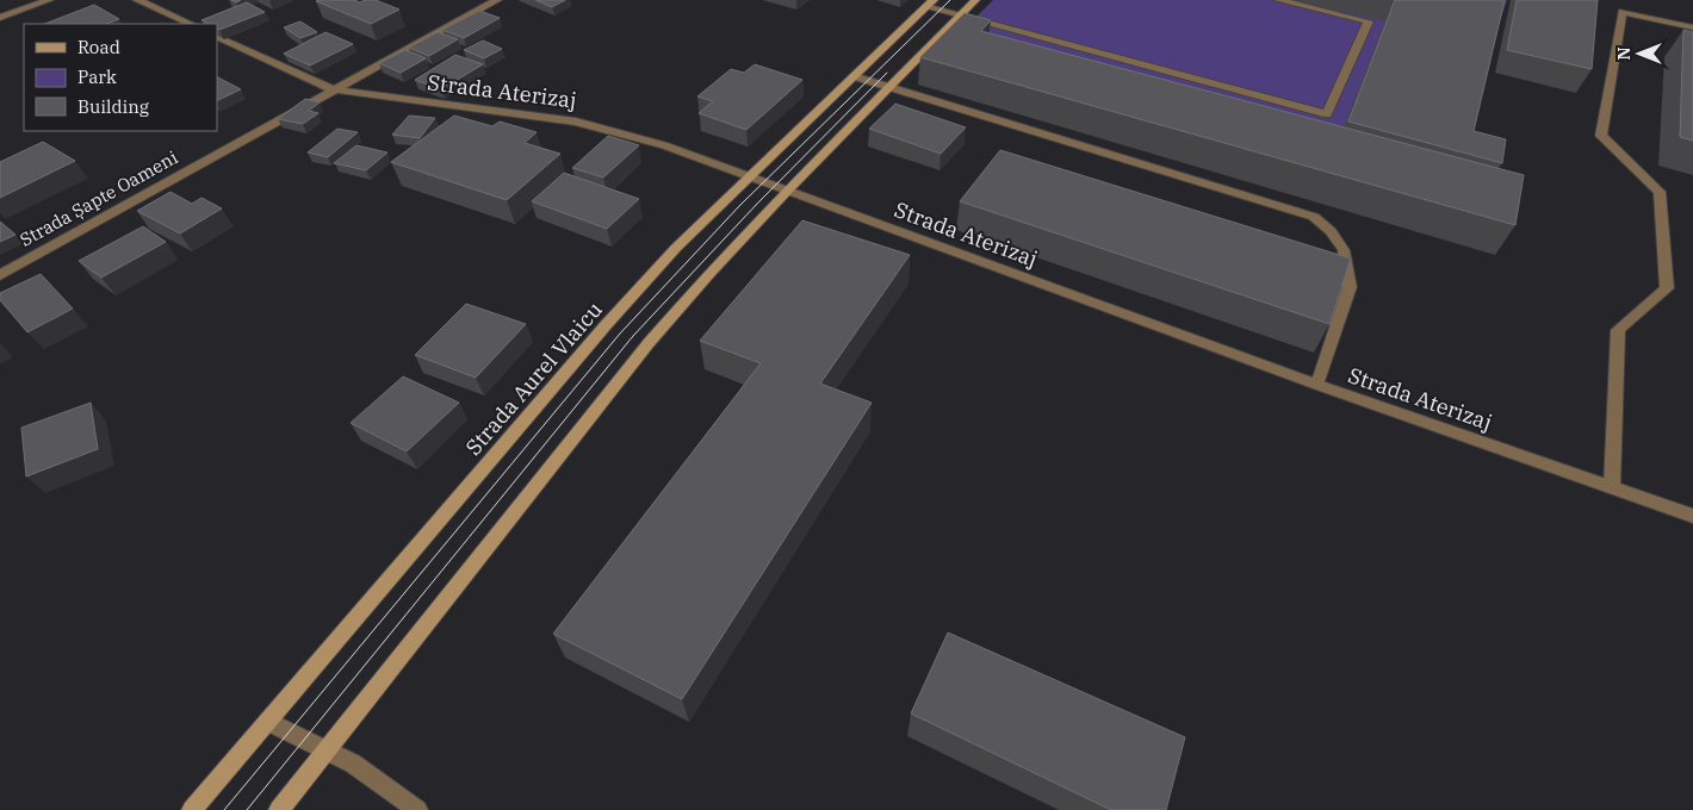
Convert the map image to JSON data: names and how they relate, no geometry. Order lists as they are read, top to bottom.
{
  "streets": {
    "main road": ["Strada Aurel Vlaicu"],
    "street": ["Strada Aterizaj", "Strada Șapte Oameni"]
  },
  "crossings": [
    ["Strada Aterizaj", "Strada Șapte Oameni"],
    ["Strada Aterizaj", "Strada Aurel Vlaicu"]
  ],
  "legend": ["Road", "Park", "Building"],
  "north": "left"
}
